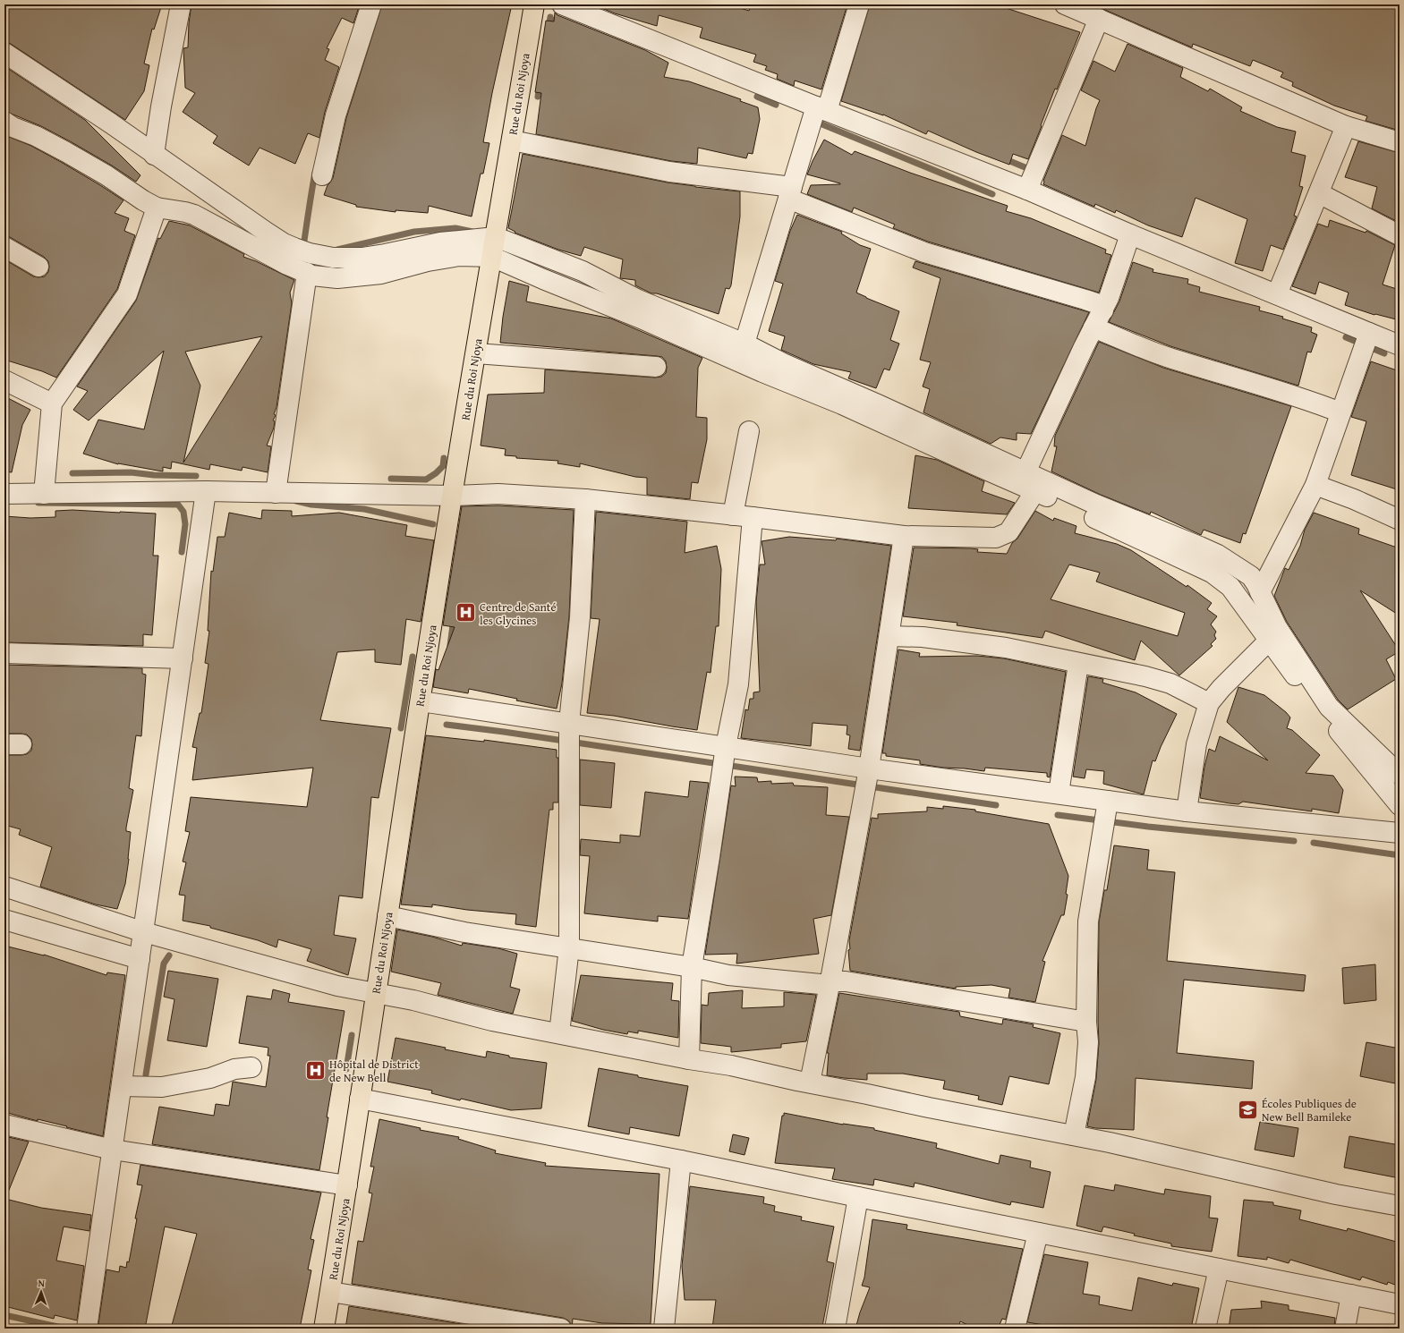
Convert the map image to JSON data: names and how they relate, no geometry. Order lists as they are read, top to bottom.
{
  "streets": {
    "main road": ["Rue du Roi Njoya"]
  },
  "places": {
    "hospital": ["Centre de Santé les Glycines", "Hôpital de District de New Bell"],
    "school or university": ["Écoles Publiques de New Bell Bamileke"]
  },
  "north": "top"
}
